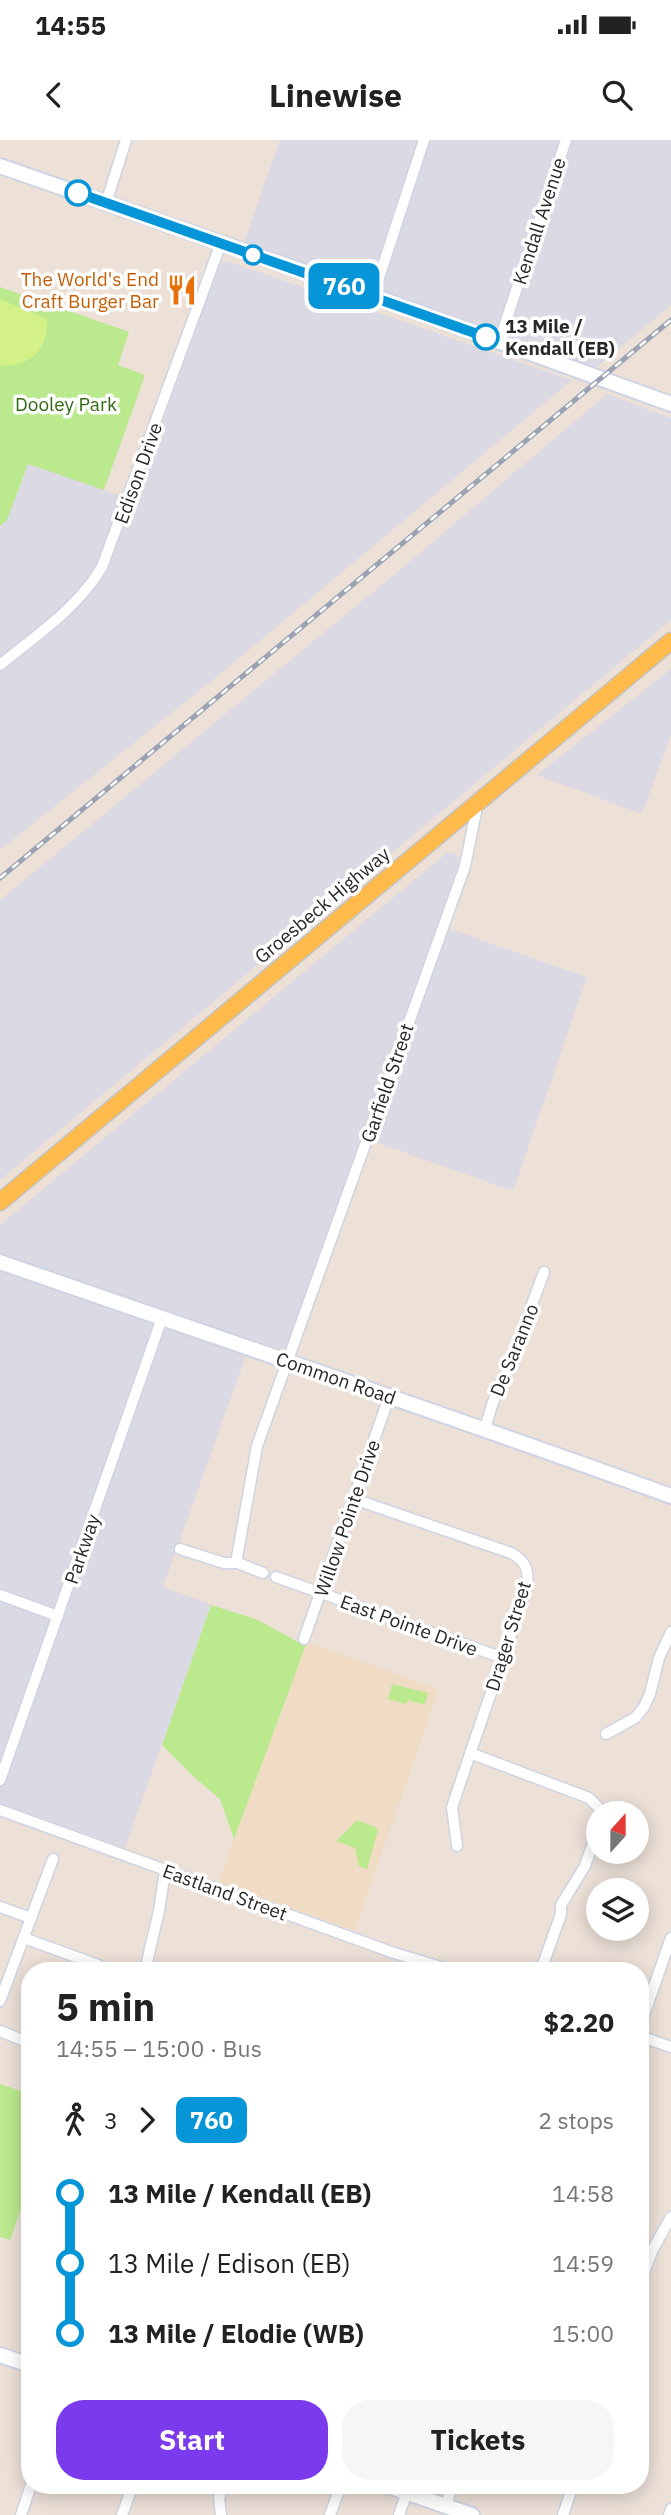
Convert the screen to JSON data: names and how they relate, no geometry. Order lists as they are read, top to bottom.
{
  "streets": {
    "main road": ["Groesbeck Highway", "Common Road"],
    "street": [
      "Kendall Avenue",
      "Edison Drive",
      "Garfield Street",
      "De Saranno",
      "Willow Pointe Drive",
      "Parkway",
      "East Pointe Drive",
      "Drager Street",
      "Eastland Street"
    ]
  },
  "crossings": [
    ["Groesbeck Highway", "Garfield Street"],
    ["Garfield Street", "Common Road"],
    ["De Saranno", "Common Road"],
    ["Common Road", "Willow Pointe Drive"],
    ["Common Road", "Parkway"],
    ["Willow Pointe Drive", "East Pointe Drive"],
    ["Willow Pointe Drive", "Drager Street"],
    ["East Pointe Drive", "Drager Street"]
  ],
  "parks": ["Dooley Park"],
  "places": {
    "restaurant": ["The World's End Craft Burger Bar"],
    "other": ["13 Mile / Kendall (EB)"]
  },
  "lines": ["bus line 760"],
  "north": "top",
  "page": {
    "status": "14:55",
    "header": "Linewise",
    "on_map": "760",
    "heading": ["5 min", "14:55 – 15:00 · Bus", "$2.20"],
    "legs": ["3", "760", "2 stops"],
    "list": [
      {
        "name": "13 Mile / Kendall (EB)",
        "value": "14:58"
      },
      {
        "name": "13 Mile / Edison (EB)",
        "value": "14:59"
      },
      {
        "name": "13 Mile / Elodie (WB)",
        "value": "15:00"
      }
    ],
    "buttons": ["Start", "Tickets"]
  }
}
